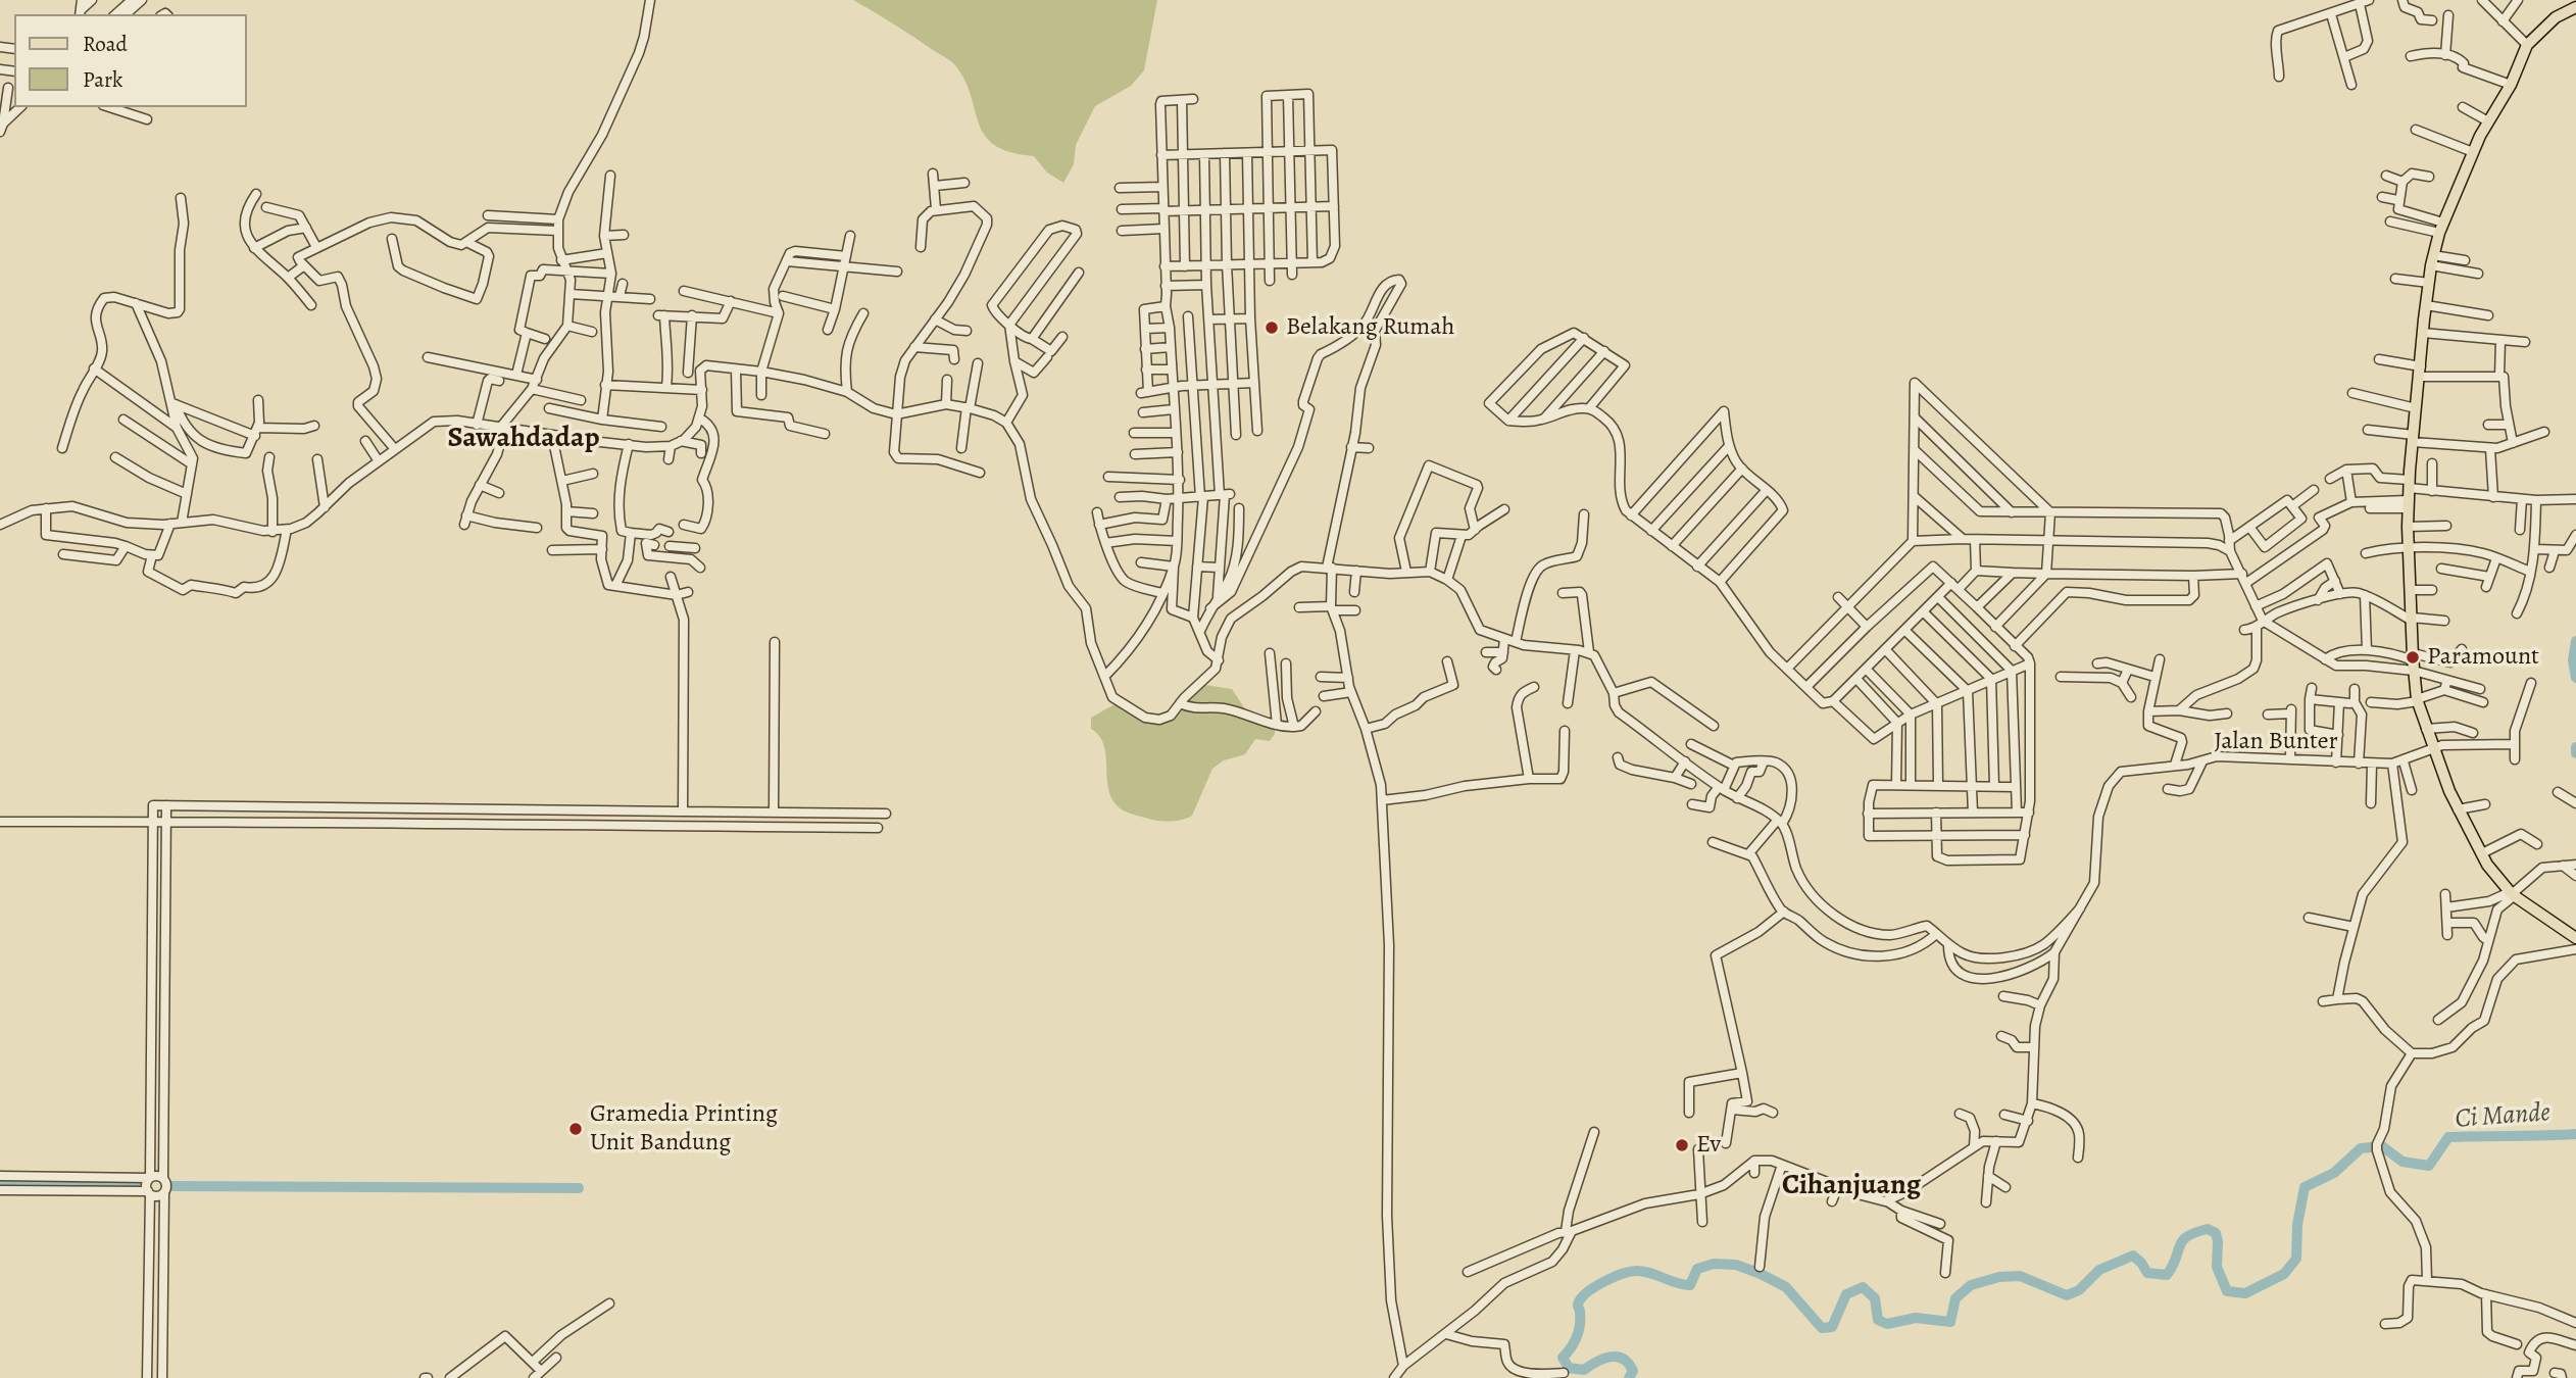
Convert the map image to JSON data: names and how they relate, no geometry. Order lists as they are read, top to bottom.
{
  "streets": {
    "street": ["Jalan Bunter"]
  },
  "districts": ["Sawahdadap", "Cihanjuang"],
  "water": ["Ci Mande"],
  "places": [
    "Belakang Rumah",
    "Paramount",
    "Gramedia Printing Unit Bandung",
    "Ev"
  ],
  "legend": ["Road", "Park"]
}
